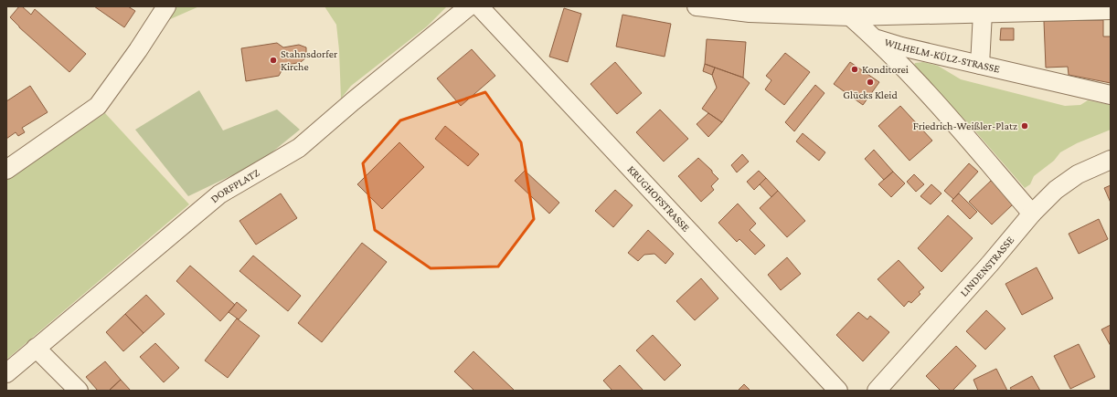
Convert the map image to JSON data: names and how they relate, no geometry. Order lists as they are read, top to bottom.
{
  "streets": {
    "street": [
      "WILHELM-KÜLZ-STRASSE",
      "DORFPLATZ",
      "KRUGHOFSTRASSE",
      "LINDENSTRASSE"
    ]
  },
  "crossings": [
    ["WILHELM-KÜLZ-STRASSE", "LINDENSTRASSE"]
  ],
  "places": [
    "Stahnsdorfer Kirche",
    "Konditorei",
    "Glücks Kleid",
    "Friedrich-Weißler-Platz"
  ]
}
